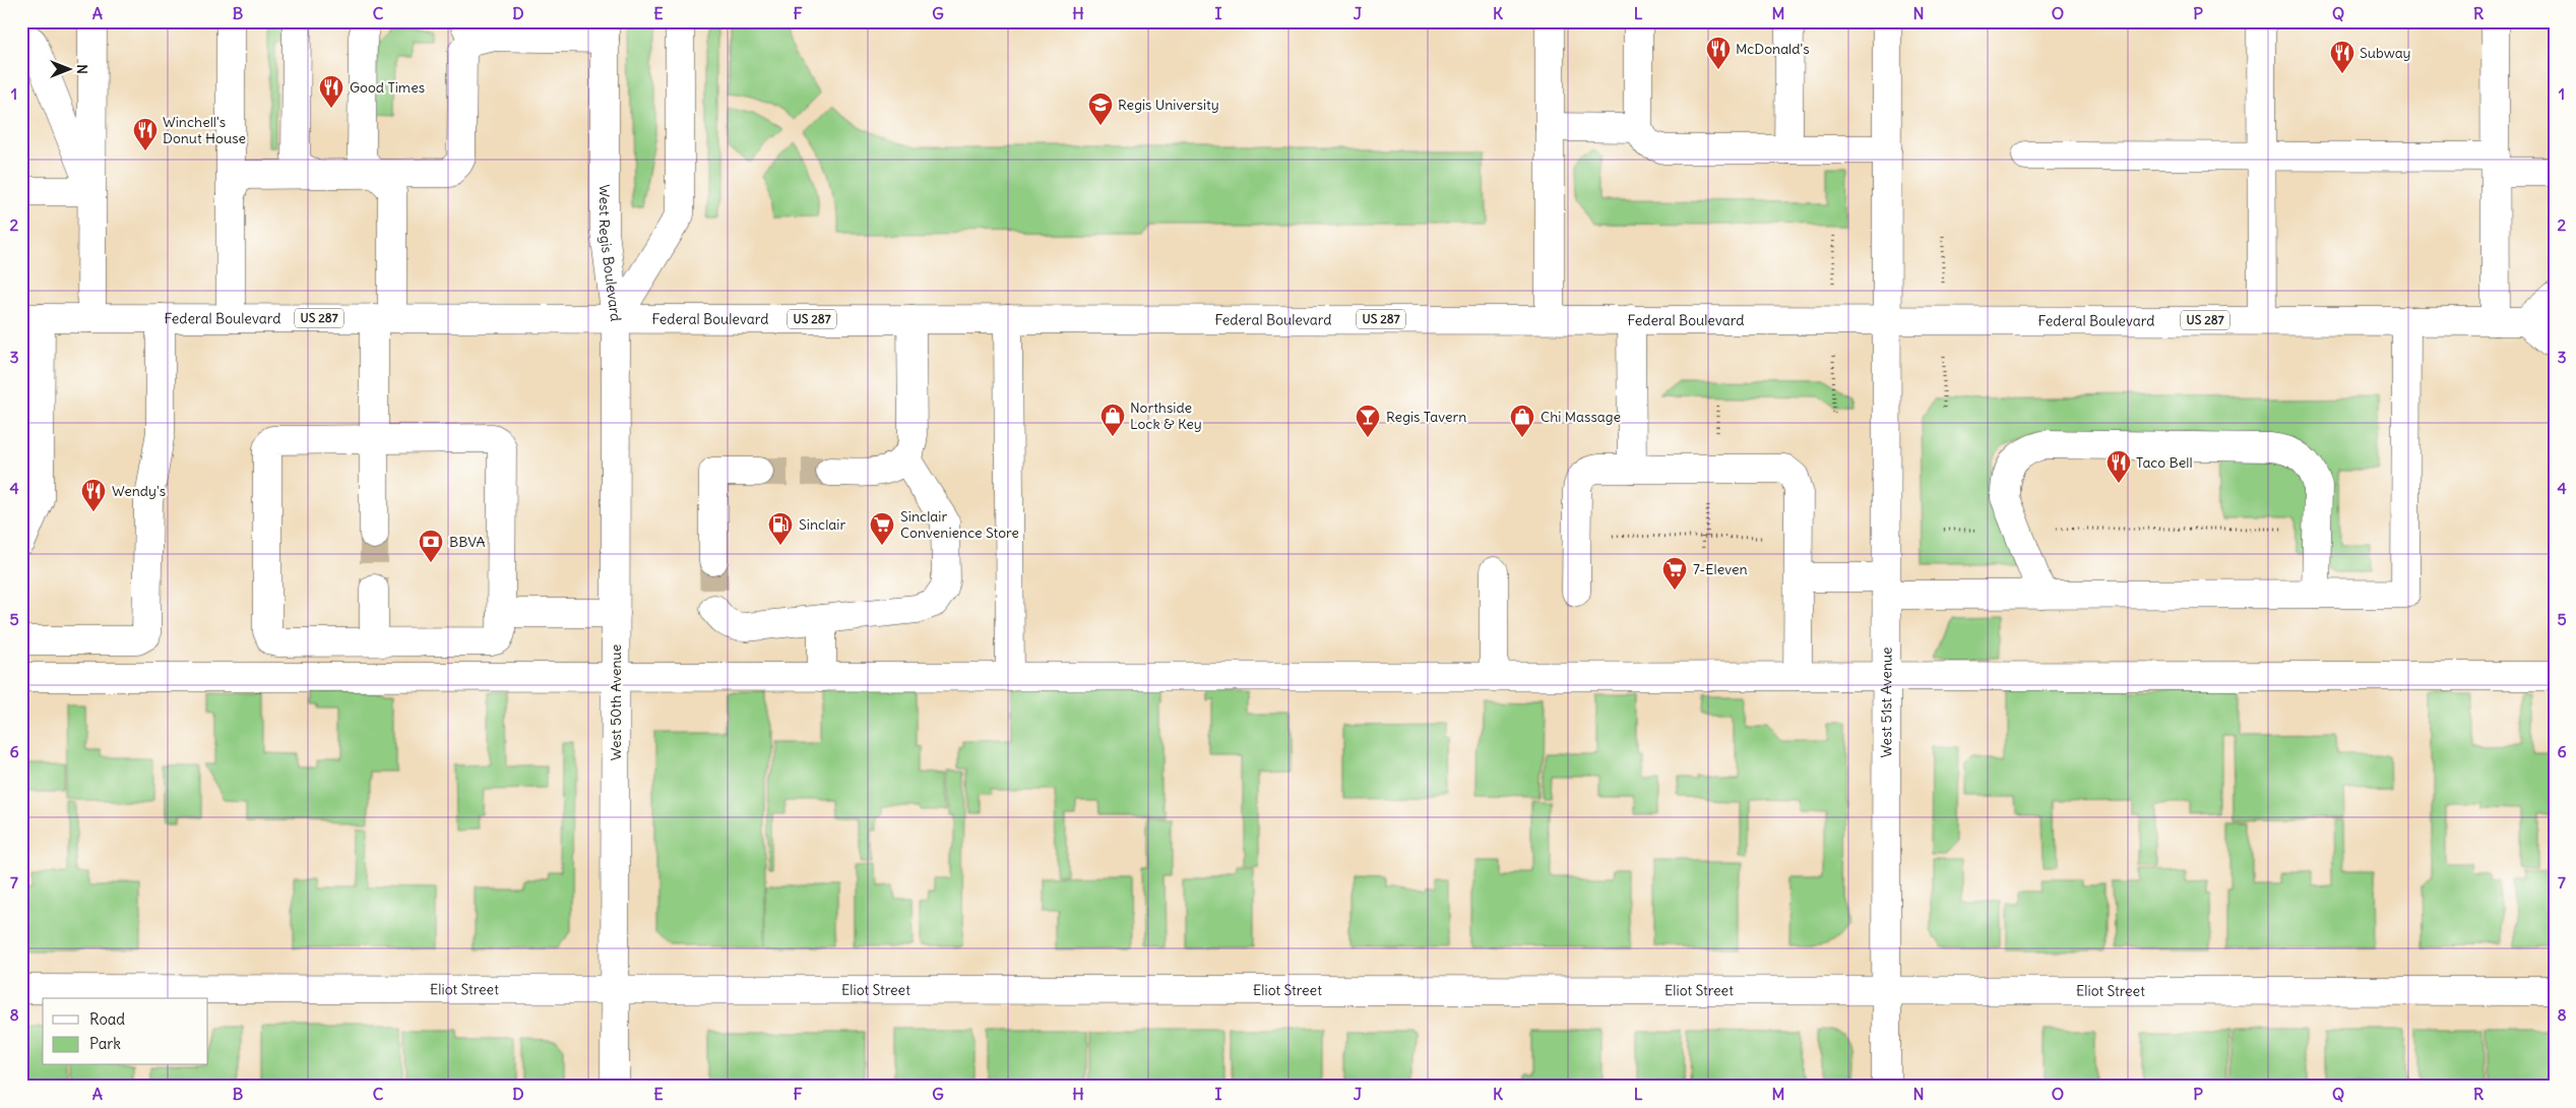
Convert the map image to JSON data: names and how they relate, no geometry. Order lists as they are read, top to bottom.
{
  "streets": {
    "street": [
      "West Regis Boulevard",
      "Federal Boulevard",
      "US 287",
      "West 50th Avenue",
      "West 51st Avenue",
      "Eliot Street"
    ]
  },
  "crossings": [
    ["West Regis Boulevard", "Federal Boulevard"],
    ["West Regis Boulevard", "West 50th Avenue"],
    ["Federal Boulevard", "West 50th Avenue"],
    ["Federal Boulevard", "West 51st Avenue"],
    ["West 50th Avenue", "Eliot Street"],
    ["West 51st Avenue", "Eliot Street"]
  ],
  "places": {
    "restaurant": [
      "McDonald's",
      "Subway",
      "Good Times",
      "Winchell's Donut House",
      "Taco Bell",
      "Wendy's"
    ],
    "school or university": ["Regis University"],
    "shop": ["Northside Lock & Key", "Chi Massage"],
    "bar": ["Regis Tavern"],
    "fuel station": ["Sinclair"],
    "supermarket": ["Sinclair Convenience Store", "7-Eleven"],
    "bank": ["BBVA"]
  },
  "legend": ["Road", "Park"],
  "north": "right",
  "grid": {
    "columns": [
      "A",
      "B",
      "C",
      "D",
      "E",
      "F",
      "G",
      "H",
      "I",
      "J",
      "K",
      "L",
      "M",
      "N",
      "O",
      "P",
      "Q",
      "R"
    ],
    "rows": [
      "1",
      "2",
      "3",
      "4",
      "5",
      "6",
      "7",
      "8"
    ]
  }
}
